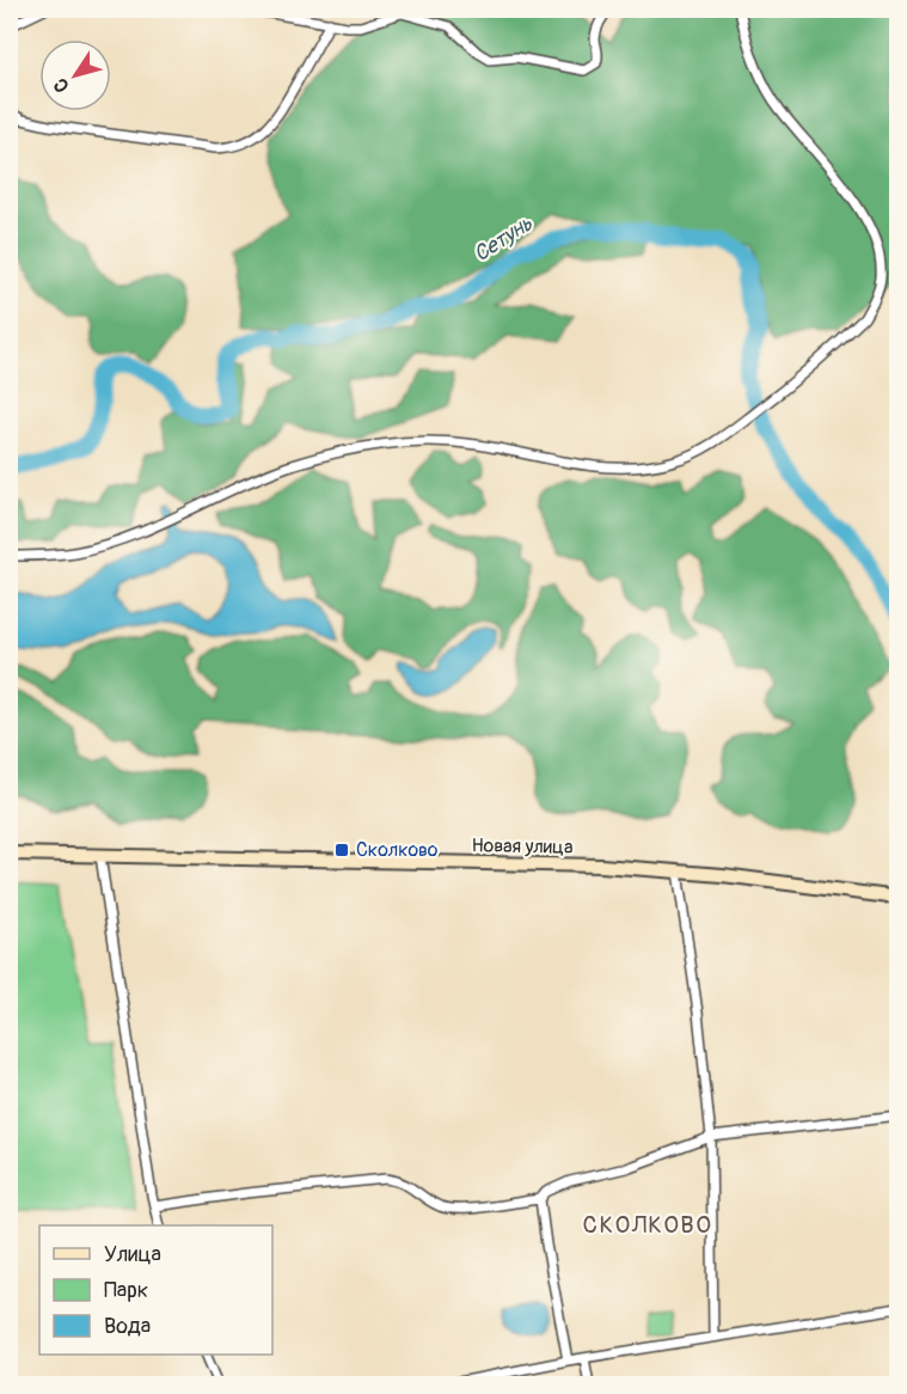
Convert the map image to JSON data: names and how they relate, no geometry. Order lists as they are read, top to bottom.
{
  "streets": {
    "street": ["Новая улица"]
  },
  "districts": ["СКОЛКОВО"],
  "water": ["Сетунь"],
  "places": {
    "transit": ["Сколково"]
  },
  "legend": ["Улица", "Парк", "Вода"],
  "north": "bottom left"
}
